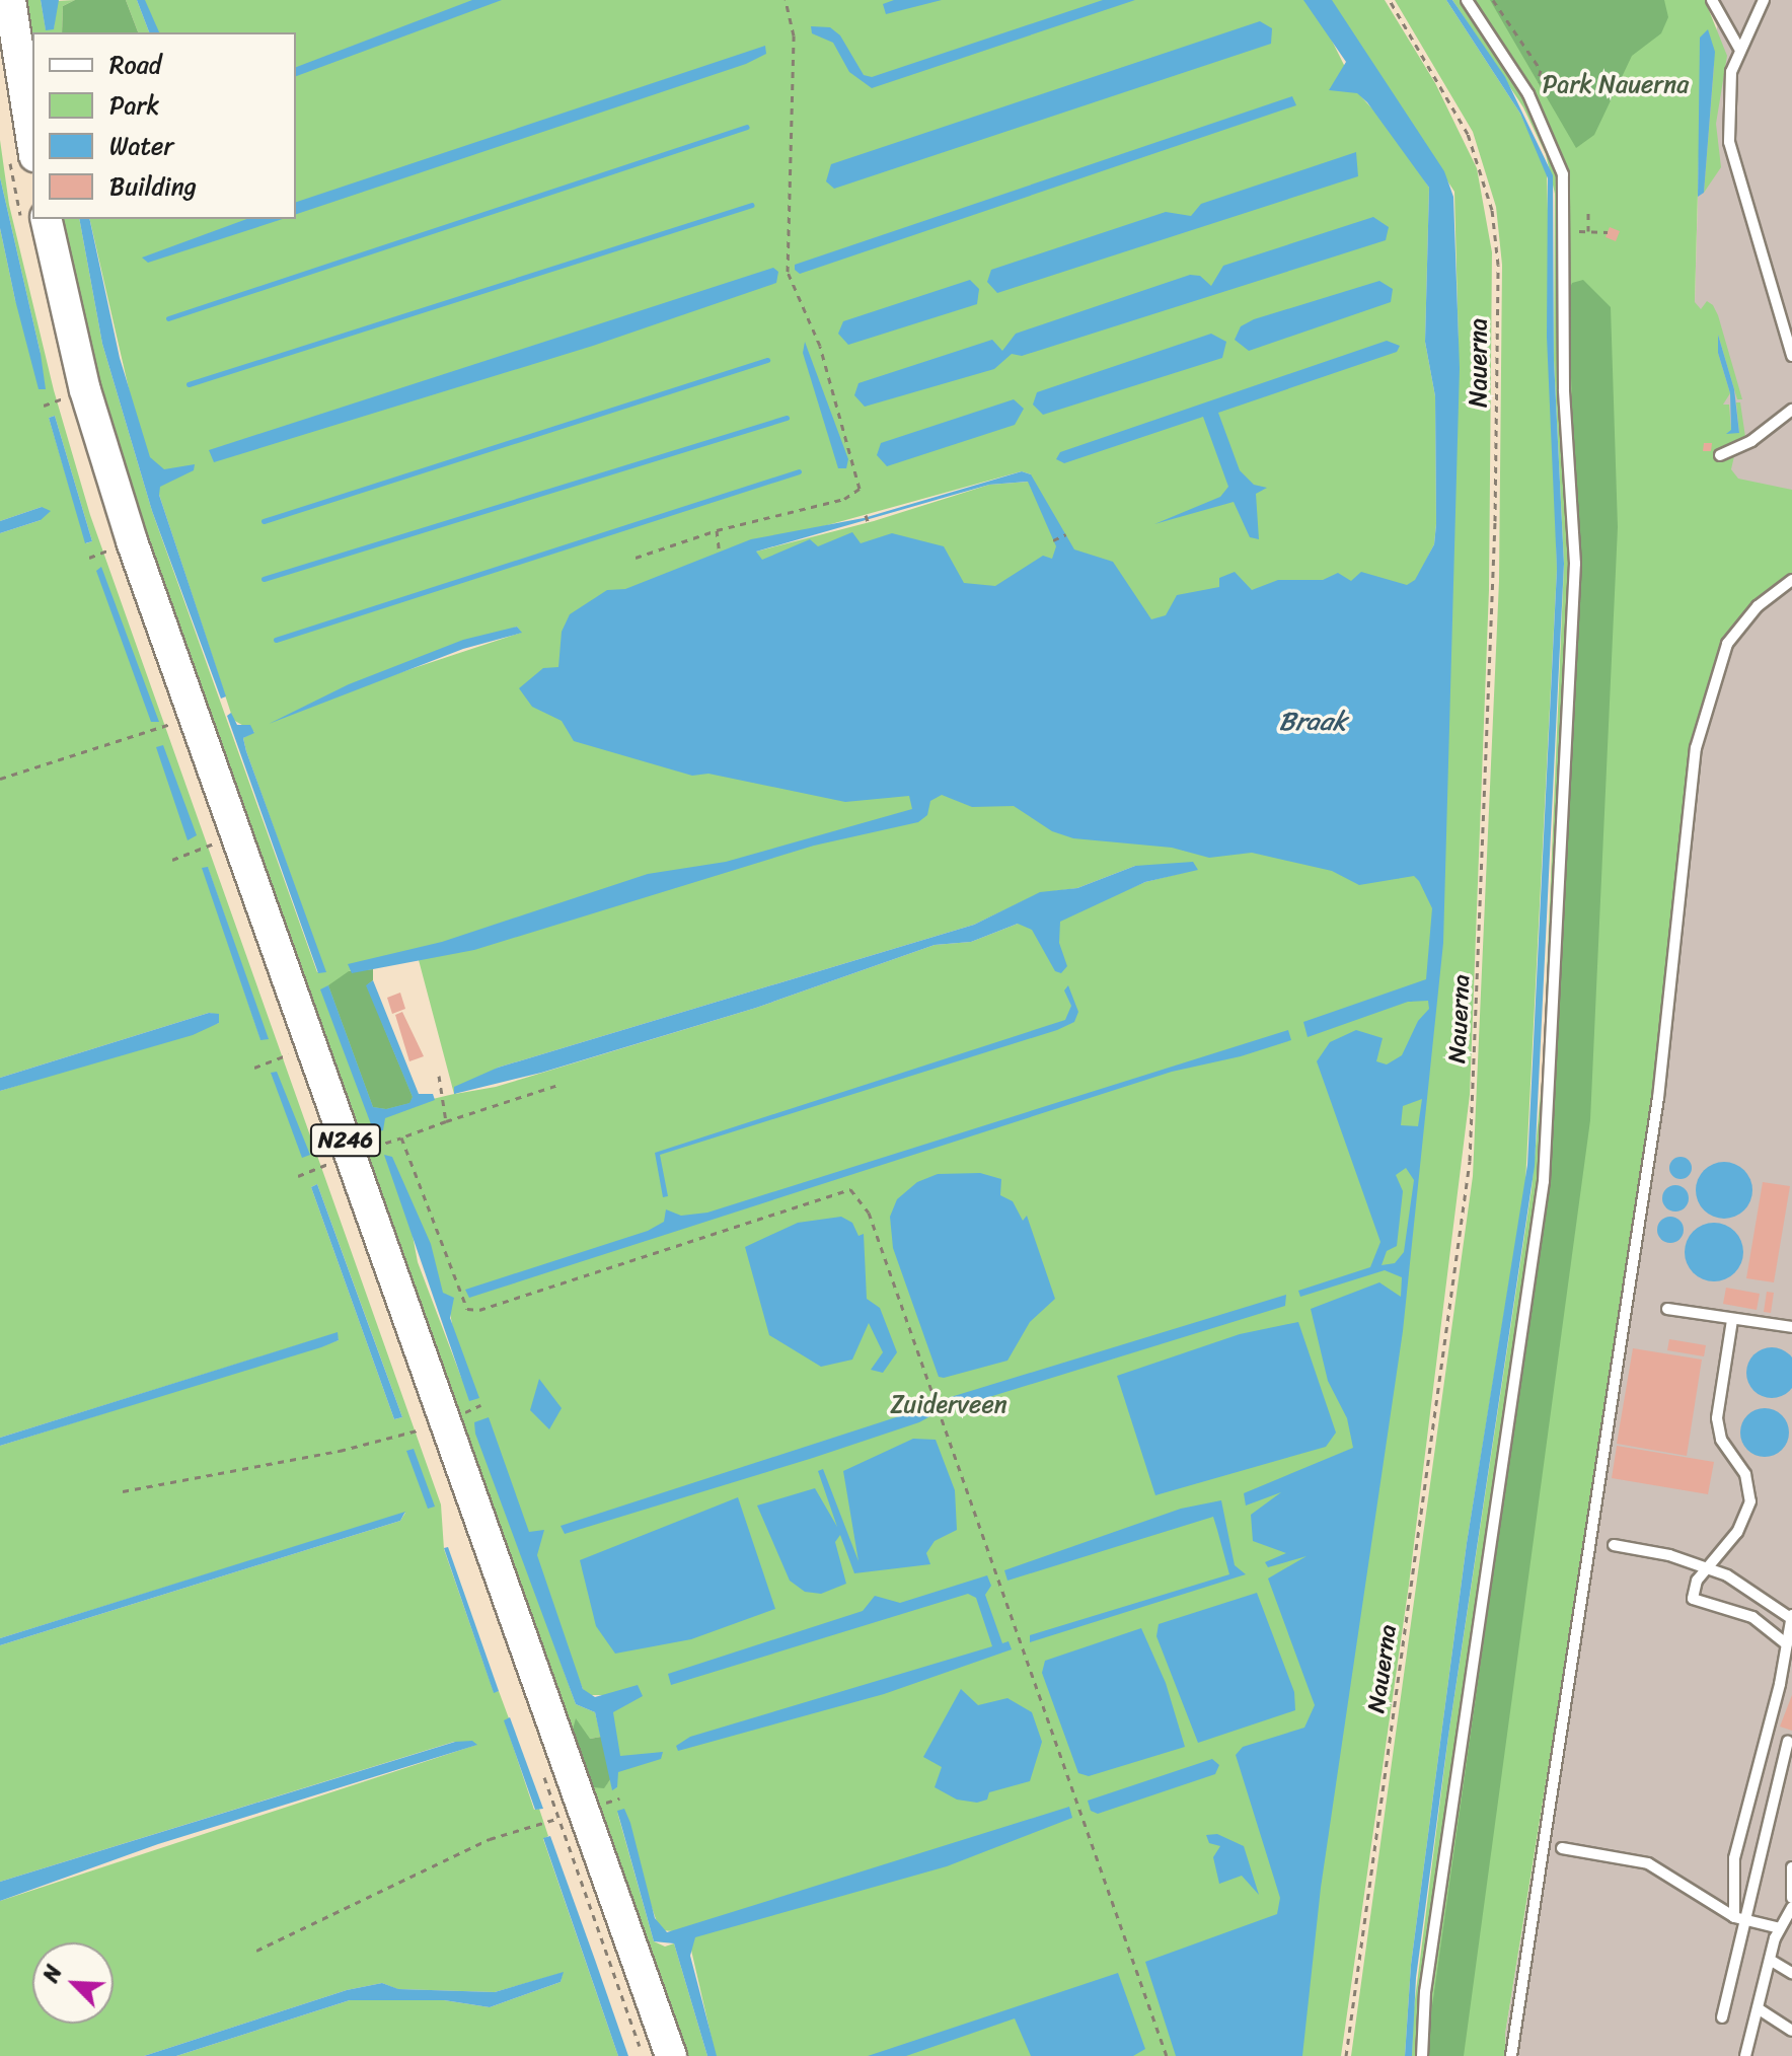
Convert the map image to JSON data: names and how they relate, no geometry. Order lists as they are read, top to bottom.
{
  "streets": {
    "main road": ["N246"],
    "path": ["Nauerna"]
  },
  "water": ["Braak"],
  "parks": ["Park Nauerna", "Zuiderveen"],
  "legend": [
    "Road",
    "Park",
    "Water",
    "Building"
  ],
  "north": "top left"
}
